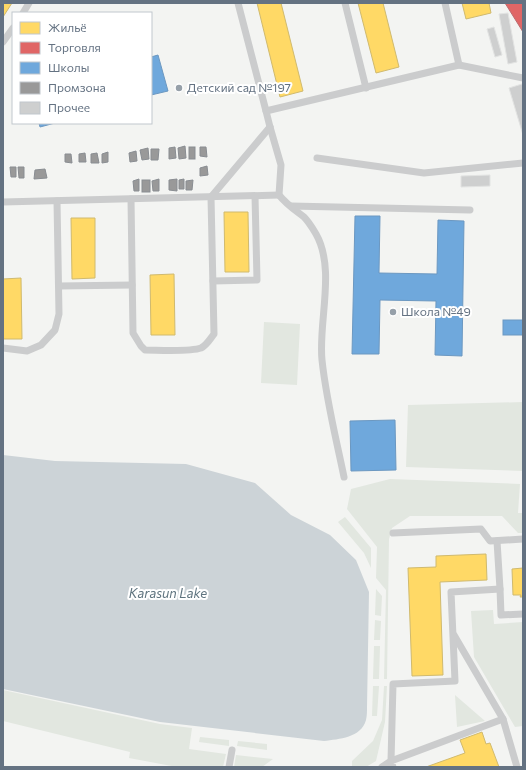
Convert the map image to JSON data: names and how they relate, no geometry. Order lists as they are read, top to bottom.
{
  "water": ["Karasun Lake"],
  "places": ["Детский сад №197", "Школа №49"],
  "legend": [
    "Жильё",
    "Торговля",
    "Школы",
    "Промзона",
    "Прочее"
  ]
}
